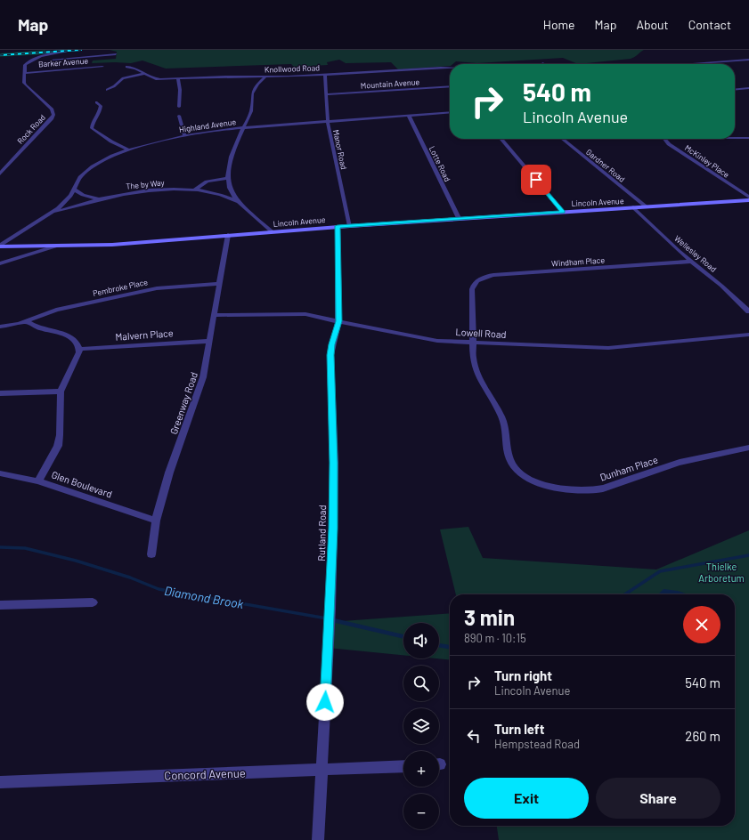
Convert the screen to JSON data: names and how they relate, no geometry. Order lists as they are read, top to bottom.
{
  "streets": {
    "main road": ["Lincoln Avenue"],
    "street": [
      "Barker Avenue",
      "Knollwood Road",
      "Mountain Avenue",
      "Highland Avenue",
      "Rock Road",
      "Manor Road",
      "McKinley Place",
      "Lotte Road",
      "Gardner Road",
      "The by Way",
      "Wellesley Road",
      "Windham Place",
      "Pembroke Place",
      "Lowell Road",
      "Malvern Place",
      "Greenway Road",
      "Dunham Place",
      "Glen Boulevard",
      "Rutland Road",
      "Concord Avenue"
    ]
  },
  "crossings": [
    ["Barker Avenue", "Rock Road"],
    ["Knollwood Road", "Manor Road"],
    ["Mountain Avenue", "Manor Road"],
    ["Highland Avenue", "Manor Road"],
    ["Highland Avenue", "Lotte Road"],
    ["Highland Avenue", "The by Way"],
    ["Highland Avenue", "Lincoln Avenue"],
    ["Manor Road", "Lincoln Avenue"],
    ["Lotte Road", "Lincoln Avenue"],
    ["Gardner Road", "Lincoln Avenue"],
    ["Lincoln Avenue", "Wellesley Road"],
    ["Lincoln Avenue", "Greenway Road"],
    ["Lincoln Avenue", "Rutland Road"],
    ["Wellesley Road", "Windham Place"],
    ["Windham Place", "Lowell Road"],
    ["Windham Place", "Dunham Place"],
    ["Pembroke Place", "Greenway Road"],
    ["Lowell Road", "Greenway Road"],
    ["Lowell Road", "Dunham Place"],
    ["Lowell Road", "Rutland Road"],
    ["Malvern Place", "Greenway Road"],
    ["Greenway Road", "Glen Boulevard"],
    ["Rutland Road", "Concord Avenue"]
  ],
  "water": ["Diamond Brook"],
  "parks": ["Thielke Arboretum"],
  "page": {
    "header": "Map",
    "nav": [
      "Home",
      "Map",
      "About",
      "Contact"
    ],
    "turn": ["540 m", "Lincoln Avenue"],
    "heading": ["3 min", "890 m · 10:15"],
    "map_buttons": ["+", "−"],
    "list": [
      {
        "name": "Turn right",
        "note": "Lincoln Avenue",
        "value": "540 m"
      },
      {
        "name": "Turn left",
        "note": "Hempstead Road",
        "value": "260 m"
      }
    ],
    "buttons": ["Exit", "Share"]
  }
}
